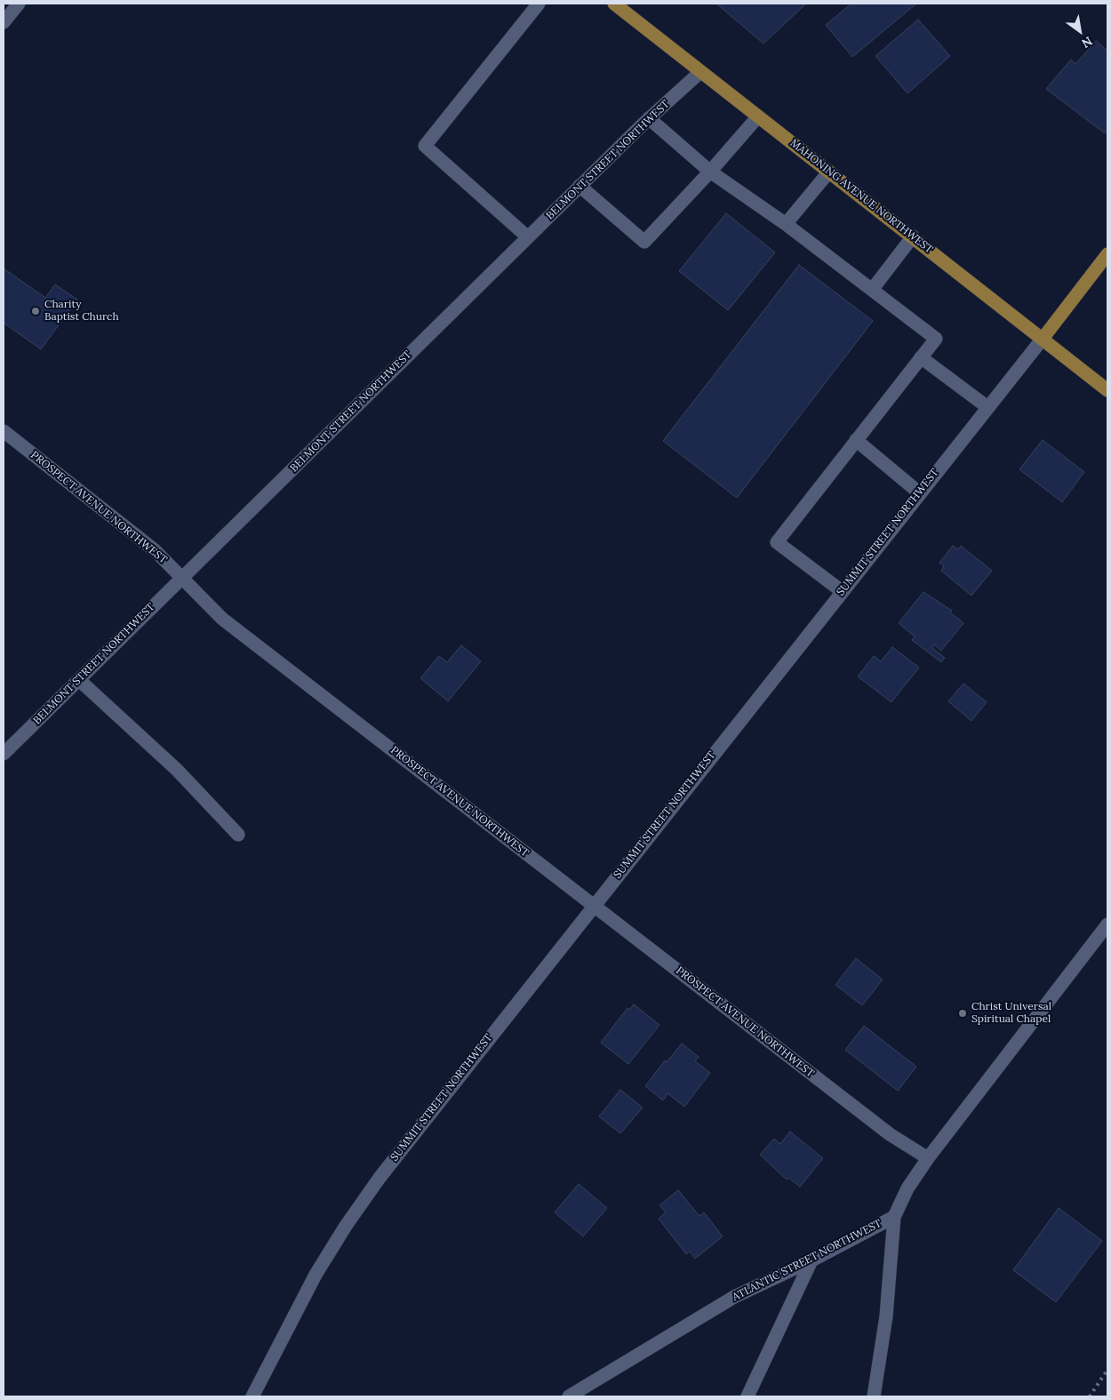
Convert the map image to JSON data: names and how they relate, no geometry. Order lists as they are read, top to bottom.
{
  "streets": {
    "main road": ["MAHONING AVENUE NORTHWEST", "SUMMIT STREET NORTHWEST"],
    "street": ["BELMONT STREET NORTHWEST", "PROSPECT AVENUE NORTHWEST", "ATLANTIC STREET NORTHWEST"]
  },
  "crossings": [
    ["BELMONT STREET NORTHWEST", "MAHONING AVENUE NORTHWEST"],
    ["BELMONT STREET NORTHWEST", "PROSPECT AVENUE NORTHWEST"],
    ["MAHONING AVENUE NORTHWEST", "SUMMIT STREET NORTHWEST"],
    ["PROSPECT AVENUE NORTHWEST", "SUMMIT STREET NORTHWEST"],
    ["PROSPECT AVENUE NORTHWEST", "ATLANTIC STREET NORTHWEST"]
  ],
  "places": ["Charity Baptist Church", "Christ Universal Spiritual Chapel"],
  "north": "bottom right"
}
